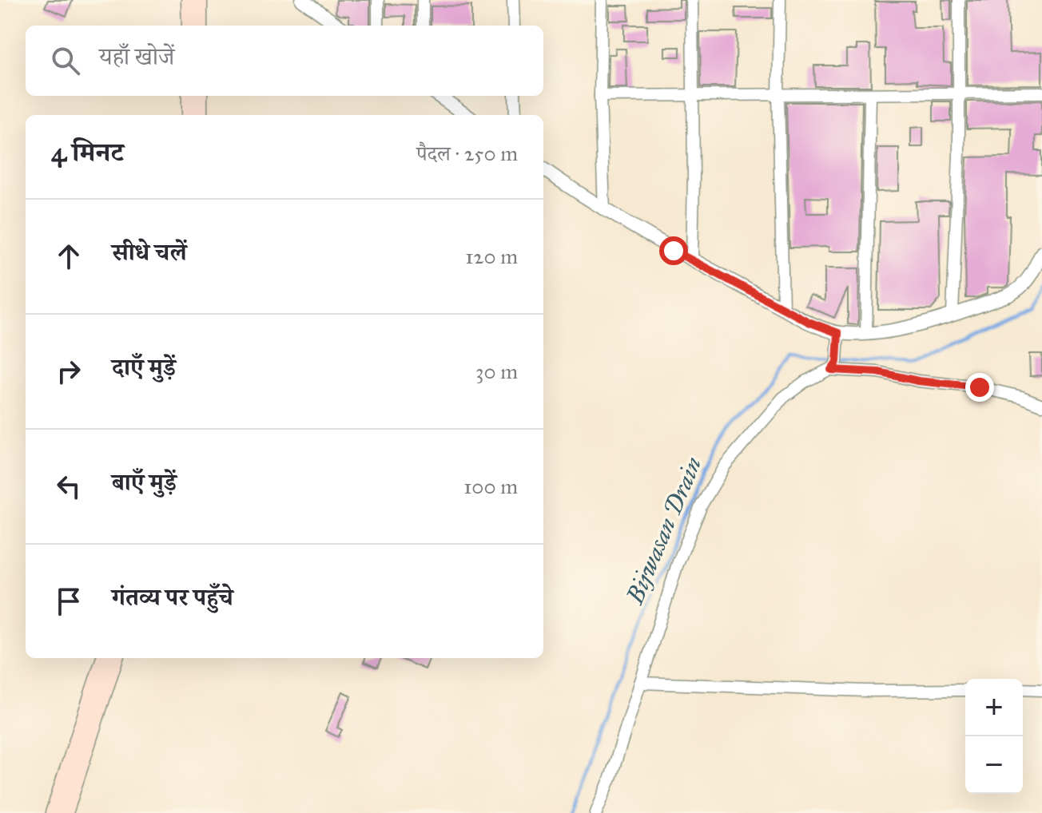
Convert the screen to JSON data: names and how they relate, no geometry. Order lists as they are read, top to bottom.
{
  "water": ["Bijwasan Drain"],
  "page": {
    "search": "यहाँ खोजें",
    "heading": ["4 मिनट", "पैदल · 250 m"],
    "list": [
      ["सीधे चलें", "120 m"],
      ["दाएँ मुड़ें", "30 m"],
      ["बाएँ मुड़ें", "100 m"],
      "गंतव्य पर पहुँचे"
    ],
    "map_buttons": ["+", "−"]
  }
}
